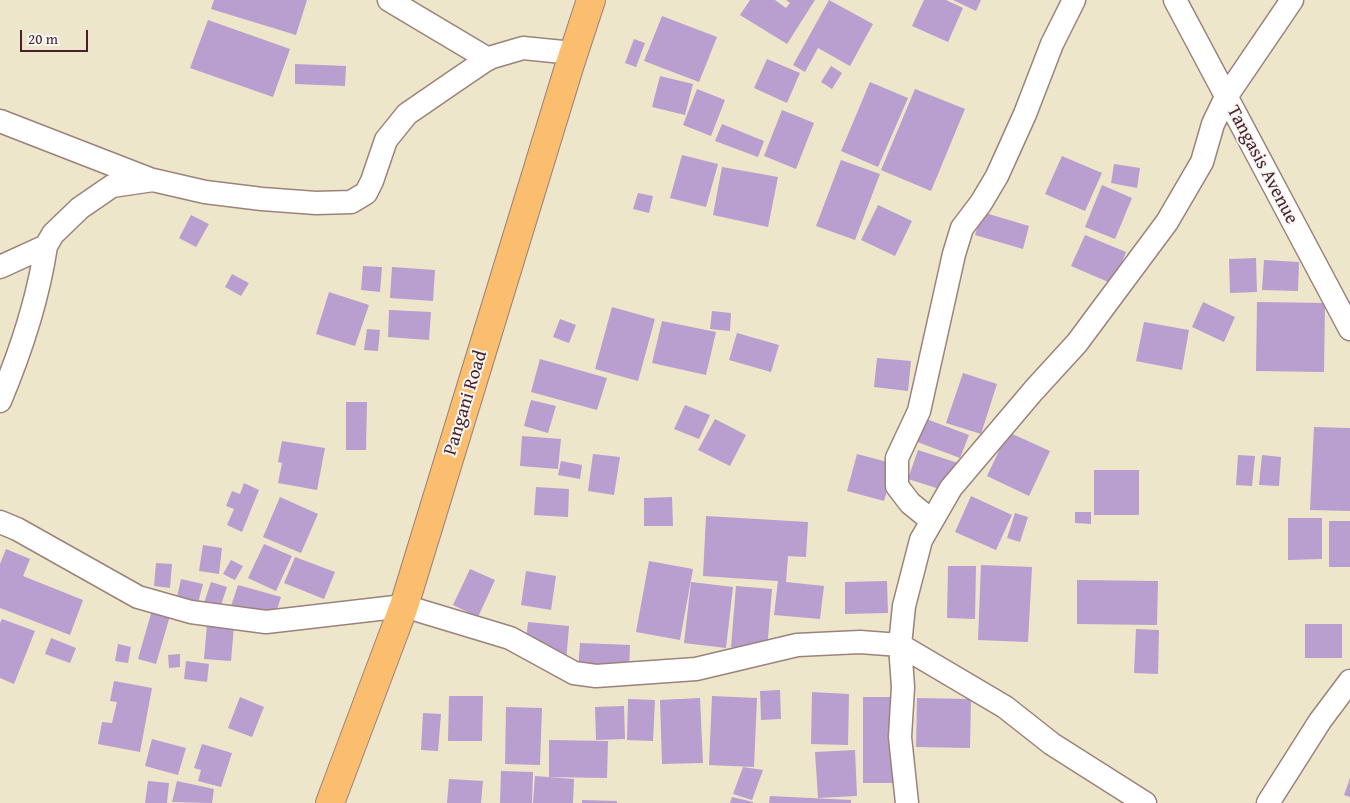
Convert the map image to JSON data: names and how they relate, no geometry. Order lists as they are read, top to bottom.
{
  "streets": {
    "main road": ["Pangani Road"],
    "street": ["Tangasis Avenue"]
  },
  "scale_bar": "20 m"
}
